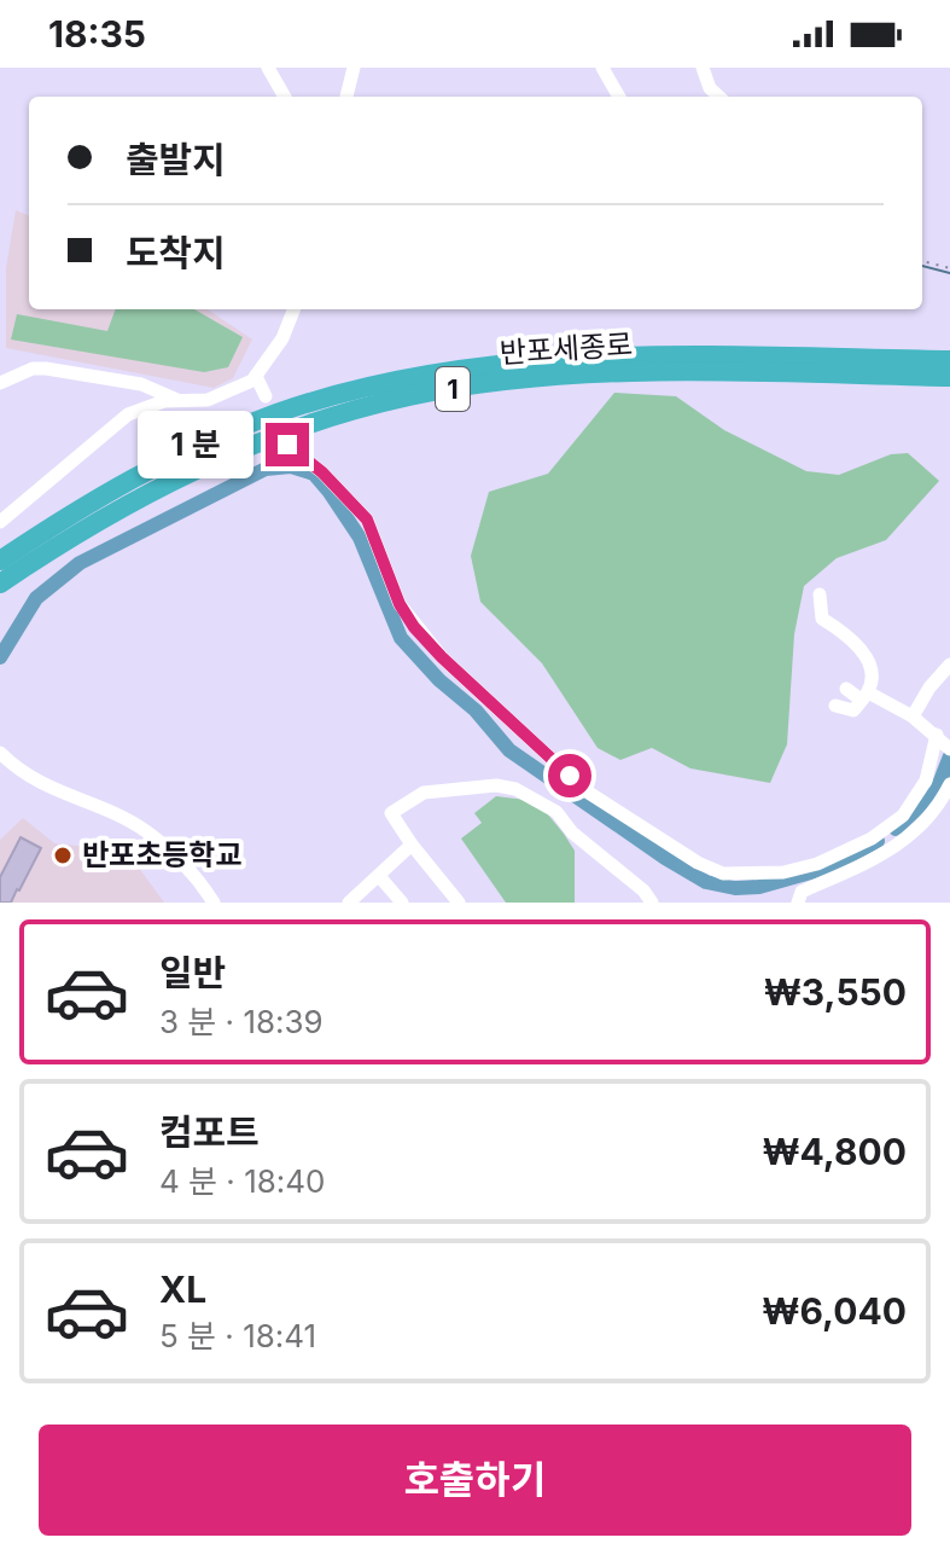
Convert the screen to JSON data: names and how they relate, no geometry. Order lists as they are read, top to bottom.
{
  "streets": {
    "highway": ["반포세종로", "1"]
  },
  "places": ["반포초등학교"],
  "page": {
    "status": "18:35",
    "banner": ["출발지", "도착지"],
    "bubble": "1 분",
    "list": [
      {
        "name": "일반",
        "note": "3 분 · 18:39",
        "value": "₩3,550"
      },
      {
        "name": "컴포트",
        "note": "4 분 · 18:40",
        "value": "₩4,800"
      },
      {
        "name": "XL",
        "note": "5 분 · 18:41",
        "value": "₩6,040"
      }
    ],
    "buttons": "호출하기"
  }
}
